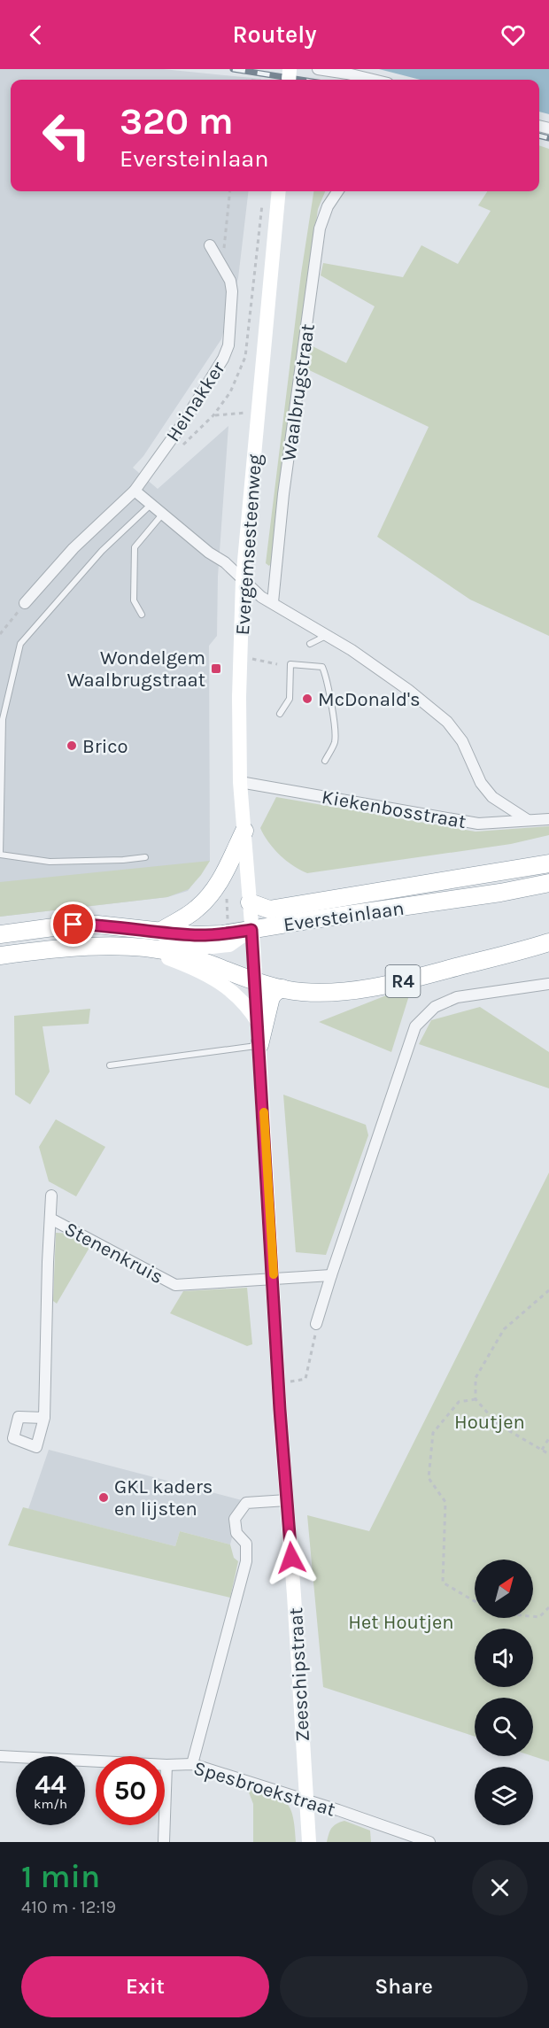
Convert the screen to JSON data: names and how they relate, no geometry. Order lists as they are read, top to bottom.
{
  "streets": {
    "highway": ["Eversteinlaan", "R4"],
    "main road": ["Evergemsesteenweg", "Zeeschipstraat"],
    "street": [
      "Waalbrugstraat",
      "Heinakker",
      "Kiekenbosstraat",
      "Stenenkruis",
      "Spesbroekstraat"
    ]
  },
  "crossings": [
    ["Evergemsesteenweg", "Kiekenbosstraat"],
    ["Evergemsesteenweg", "Zeeschipstraat"],
    ["Eversteinlaan", "Zeeschipstraat"],
    ["R4", "Zeeschipstraat"],
    ["Stenenkruis", "Zeeschipstraat"],
    ["Zeeschipstraat", "Spesbroekstraat"]
  ],
  "parks": ["Houtjen", "Het Houtjen"],
  "places": {
    "transit": ["Wondelgem Waalbrugstraat"],
    "other": ["McDonald's", "Brico", "GKL kaders en lijsten"]
  },
  "north": "top right",
  "page": {
    "header": "Routely",
    "turn": ["320 m", "Eversteinlaan"],
    "speed": "44 km/h",
    "limit": "50",
    "heading": ["1 min", "410 m · 12:19"],
    "buttons": ["Exit", "Share"]
  }
}
